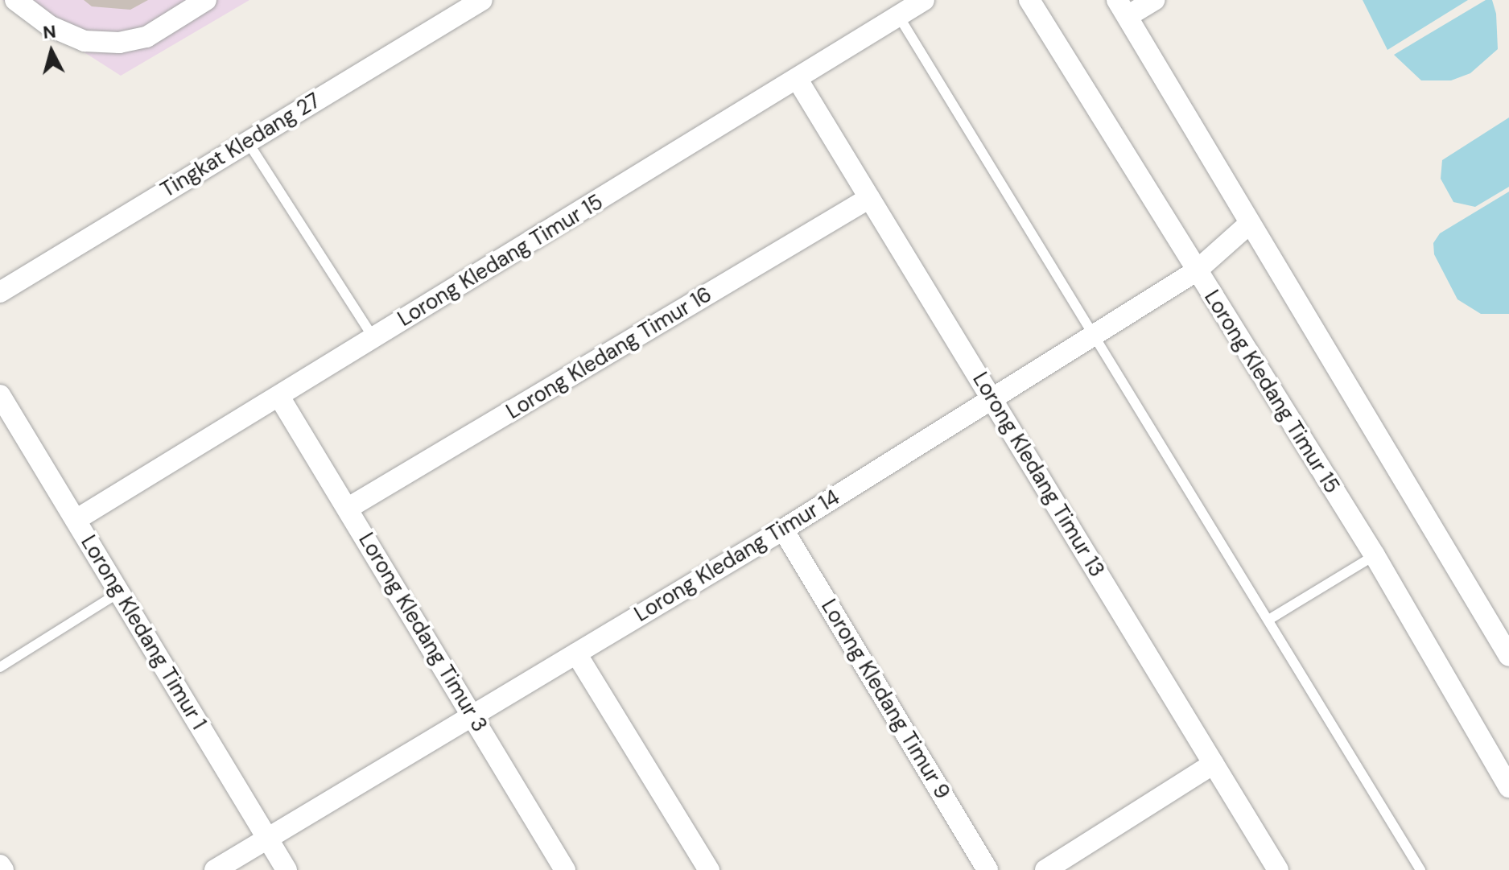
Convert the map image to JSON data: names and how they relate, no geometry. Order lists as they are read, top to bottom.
{
  "streets": {
    "street": [
      "Tingkat Kledang 27",
      "Lorong Kledang Timur 15",
      "Lorong Kledang Timur 16",
      "Lorong Kledang Timur 13",
      "Lorong Kledang Timur 14",
      "Lorong Kledang Timur 1",
      "Lorong Kledang Timur 3",
      "Lorong Kledang Timur 9"
    ]
  },
  "crossings": [
    ["Lorong Kledang Timur 15", "Lorong Kledang Timur 13"],
    ["Lorong Kledang Timur 15", "Lorong Kledang Timur 14"],
    ["Lorong Kledang Timur 15", "Lorong Kledang Timur 1"],
    ["Lorong Kledang Timur 15", "Lorong Kledang Timur 3"],
    ["Lorong Kledang Timur 16", "Lorong Kledang Timur 13"],
    ["Lorong Kledang Timur 16", "Lorong Kledang Timur 3"],
    ["Lorong Kledang Timur 13", "Lorong Kledang Timur 14"],
    ["Lorong Kledang Timur 14", "Lorong Kledang Timur 1"],
    ["Lorong Kledang Timur 14", "Lorong Kledang Timur 3"],
    ["Lorong Kledang Timur 14", "Lorong Kledang Timur 9"]
  ],
  "north": "top"
}
